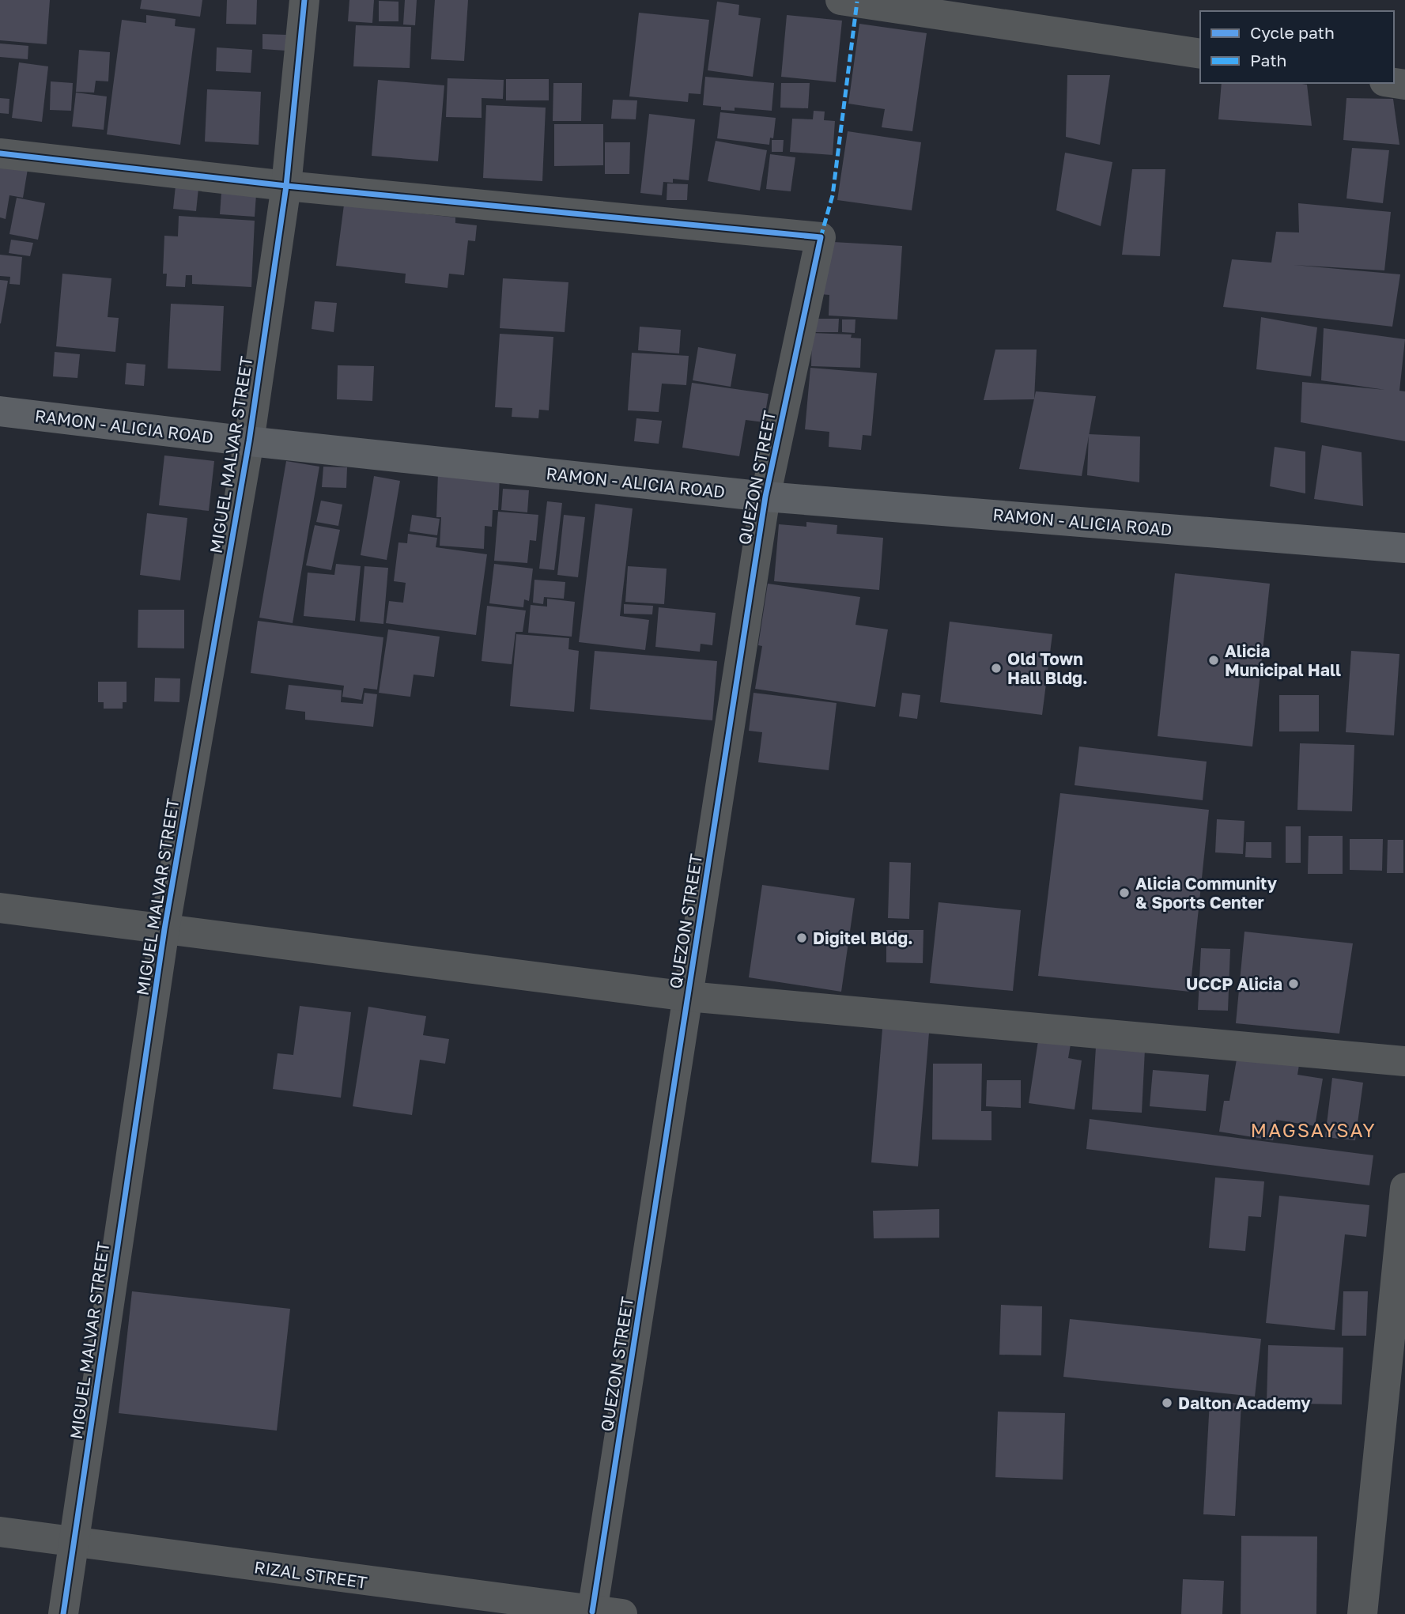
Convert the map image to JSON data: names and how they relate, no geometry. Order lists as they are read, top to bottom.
{
  "streets": {
    "main road": ["RAMON - ALICIA ROAD"],
    "street": ["MIGUEL MALVAR STREET", "QUEZON STREET", "RIZAL STREET"]
  },
  "crossings": [
    ["RAMON - ALICIA ROAD", "MIGUEL MALVAR STREET"],
    ["RAMON - ALICIA ROAD", "QUEZON STREET"],
    ["MIGUEL MALVAR STREET", "QUEZON STREET"],
    ["MIGUEL MALVAR STREET", "RIZAL STREET"],
    ["QUEZON STREET", "RIZAL STREET"]
  ],
  "districts": ["MAGSAYSAY"],
  "places": [
    "Alicia Municipal Hall",
    "Old Town Hall Bldg.",
    "Alicia Community & Sports Center",
    "Digitel Bldg.",
    "UCCP Alicia",
    "Dalton Academy"
  ],
  "legend": ["Cycle path", "Path"]
}
